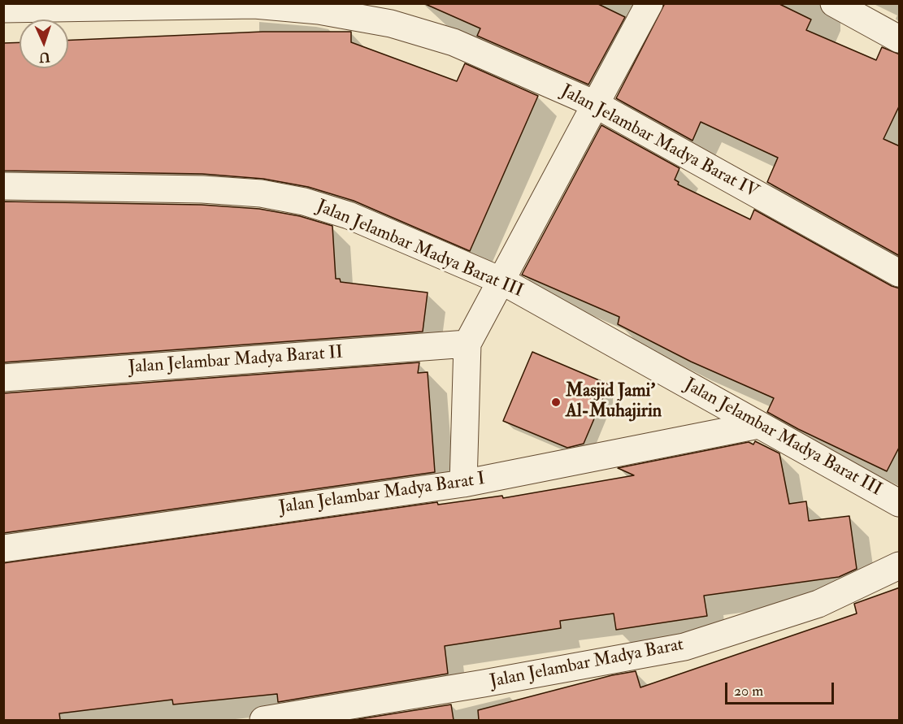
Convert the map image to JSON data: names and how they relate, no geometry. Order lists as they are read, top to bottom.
{
  "streets": {
    "street": [
      "Jalan Jelambar Madya Barat IV",
      "Jalan Jelambar Madya Barat III",
      "Jalan Jelambar Madya Barat II",
      "Jalan Jelambar Madya Barat I",
      "Jalan Jelambar Madya Barat"
    ]
  },
  "crossings": [
    ["Jalan Jelambar Madya Barat III", "Jalan Jelambar Madya Barat I"]
  ],
  "places": ["Masjid Jami' Al-Muhajirin"],
  "scale_bar": "20 m",
  "north": "bottom"
}
